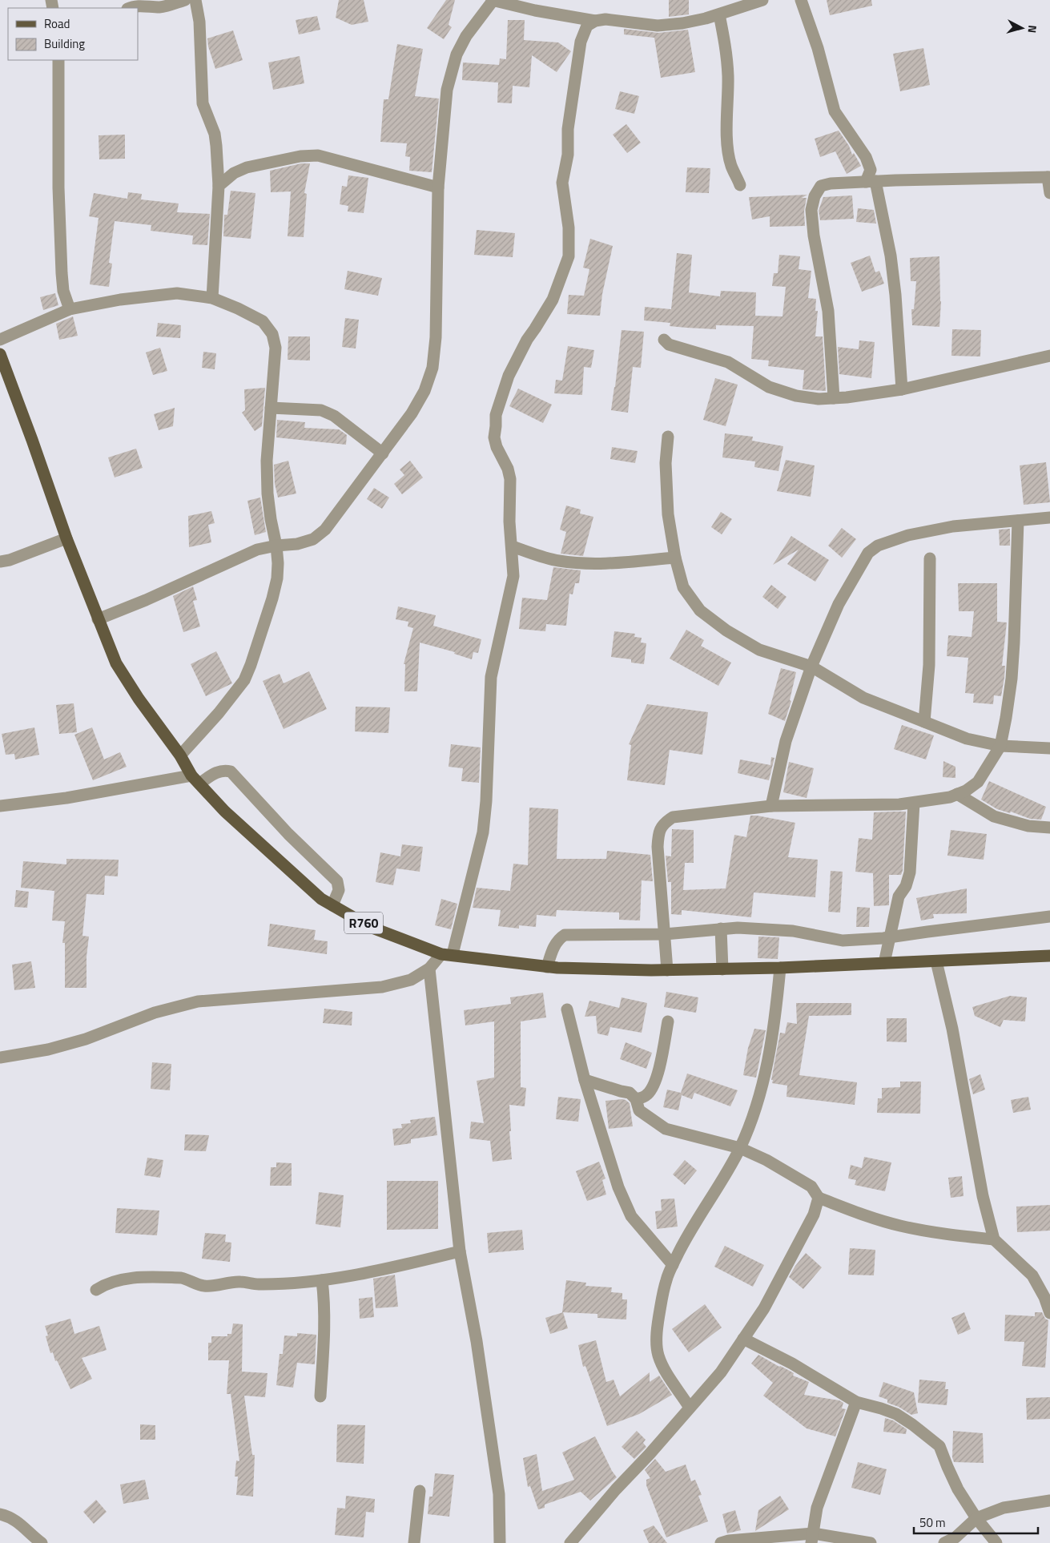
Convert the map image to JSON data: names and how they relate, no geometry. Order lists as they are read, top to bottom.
{
  "streets": {
    "main road": ["R760"]
  },
  "legend": ["Road", "Building"],
  "scale_bar": "50 m",
  "north": "right"
}
